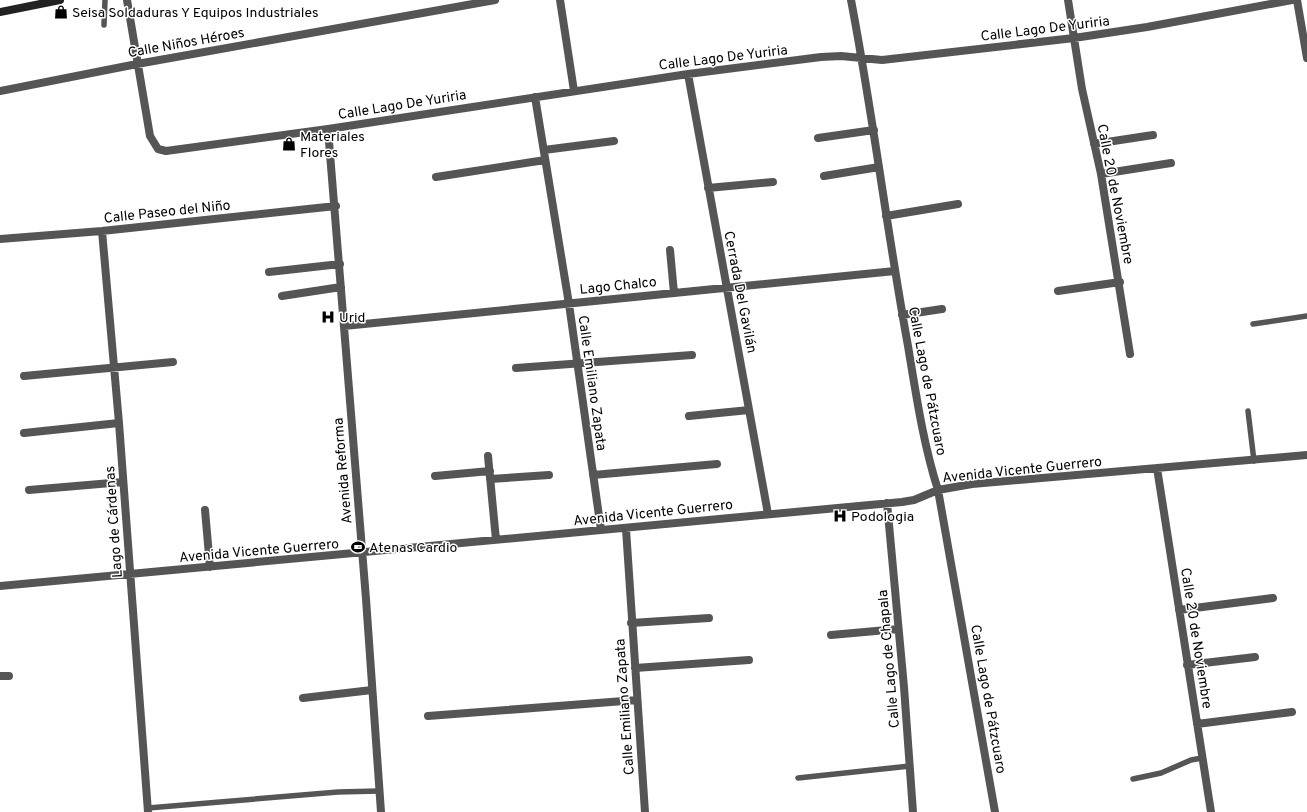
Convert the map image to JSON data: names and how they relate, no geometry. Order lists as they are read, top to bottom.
{
  "streets": {
    "street": [
      "Calle Lago De Yuriria",
      "Calle Niños Héroes",
      "Calle 20 de Noviembre",
      "Calle Paseo del Niño",
      "Lago Chalco",
      "Cerrada Del Gavilán",
      "Calle Lago de Pátzcuaro",
      "Calle Emiliano Zapata",
      "Avenida Vicente Guerrero",
      "Avenida Reforma",
      "Lago de Cárdenas",
      "Calle Lago de Chapala"
    ]
  },
  "crossings": [
    ["Calle Lago De Yuriria", "Calle Niños Héroes"],
    ["Calle Lago De Yuriria", "Calle 20 de Noviembre"],
    ["Calle Lago De Yuriria", "Cerrada Del Gavilán"],
    ["Calle Lago De Yuriria", "Calle Lago de Pátzcuaro"],
    ["Calle Lago De Yuriria", "Calle Emiliano Zapata"],
    ["Calle Lago De Yuriria", "Avenida Reforma"],
    ["Calle 20 de Noviembre", "Avenida Vicente Guerrero"],
    ["Calle Paseo del Niño", "Avenida Reforma"],
    ["Calle Paseo del Niño", "Lago de Cárdenas"],
    ["Lago Chalco", "Cerrada Del Gavilán"],
    ["Lago Chalco", "Calle Lago de Pátzcuaro"],
    ["Lago Chalco", "Calle Emiliano Zapata"],
    ["Lago Chalco", "Avenida Reforma"],
    ["Cerrada Del Gavilán", "Avenida Vicente Guerrero"],
    ["Calle Lago de Pátzcuaro", "Avenida Vicente Guerrero"],
    ["Calle Emiliano Zapata", "Avenida Vicente Guerrero"],
    ["Avenida Vicente Guerrero", "Avenida Reforma"],
    ["Avenida Vicente Guerrero", "Lago de Cárdenas"],
    ["Avenida Vicente Guerrero", "Calle Lago de Chapala"]
  ],
  "places": {
    "shop": ["Seisa Soldaduras Y Equipos Industriales", "Materiales Flores"],
    "hospital": ["Urid", "Podologia"],
    "sports": ["Atenas Cardio"]
  }
}
